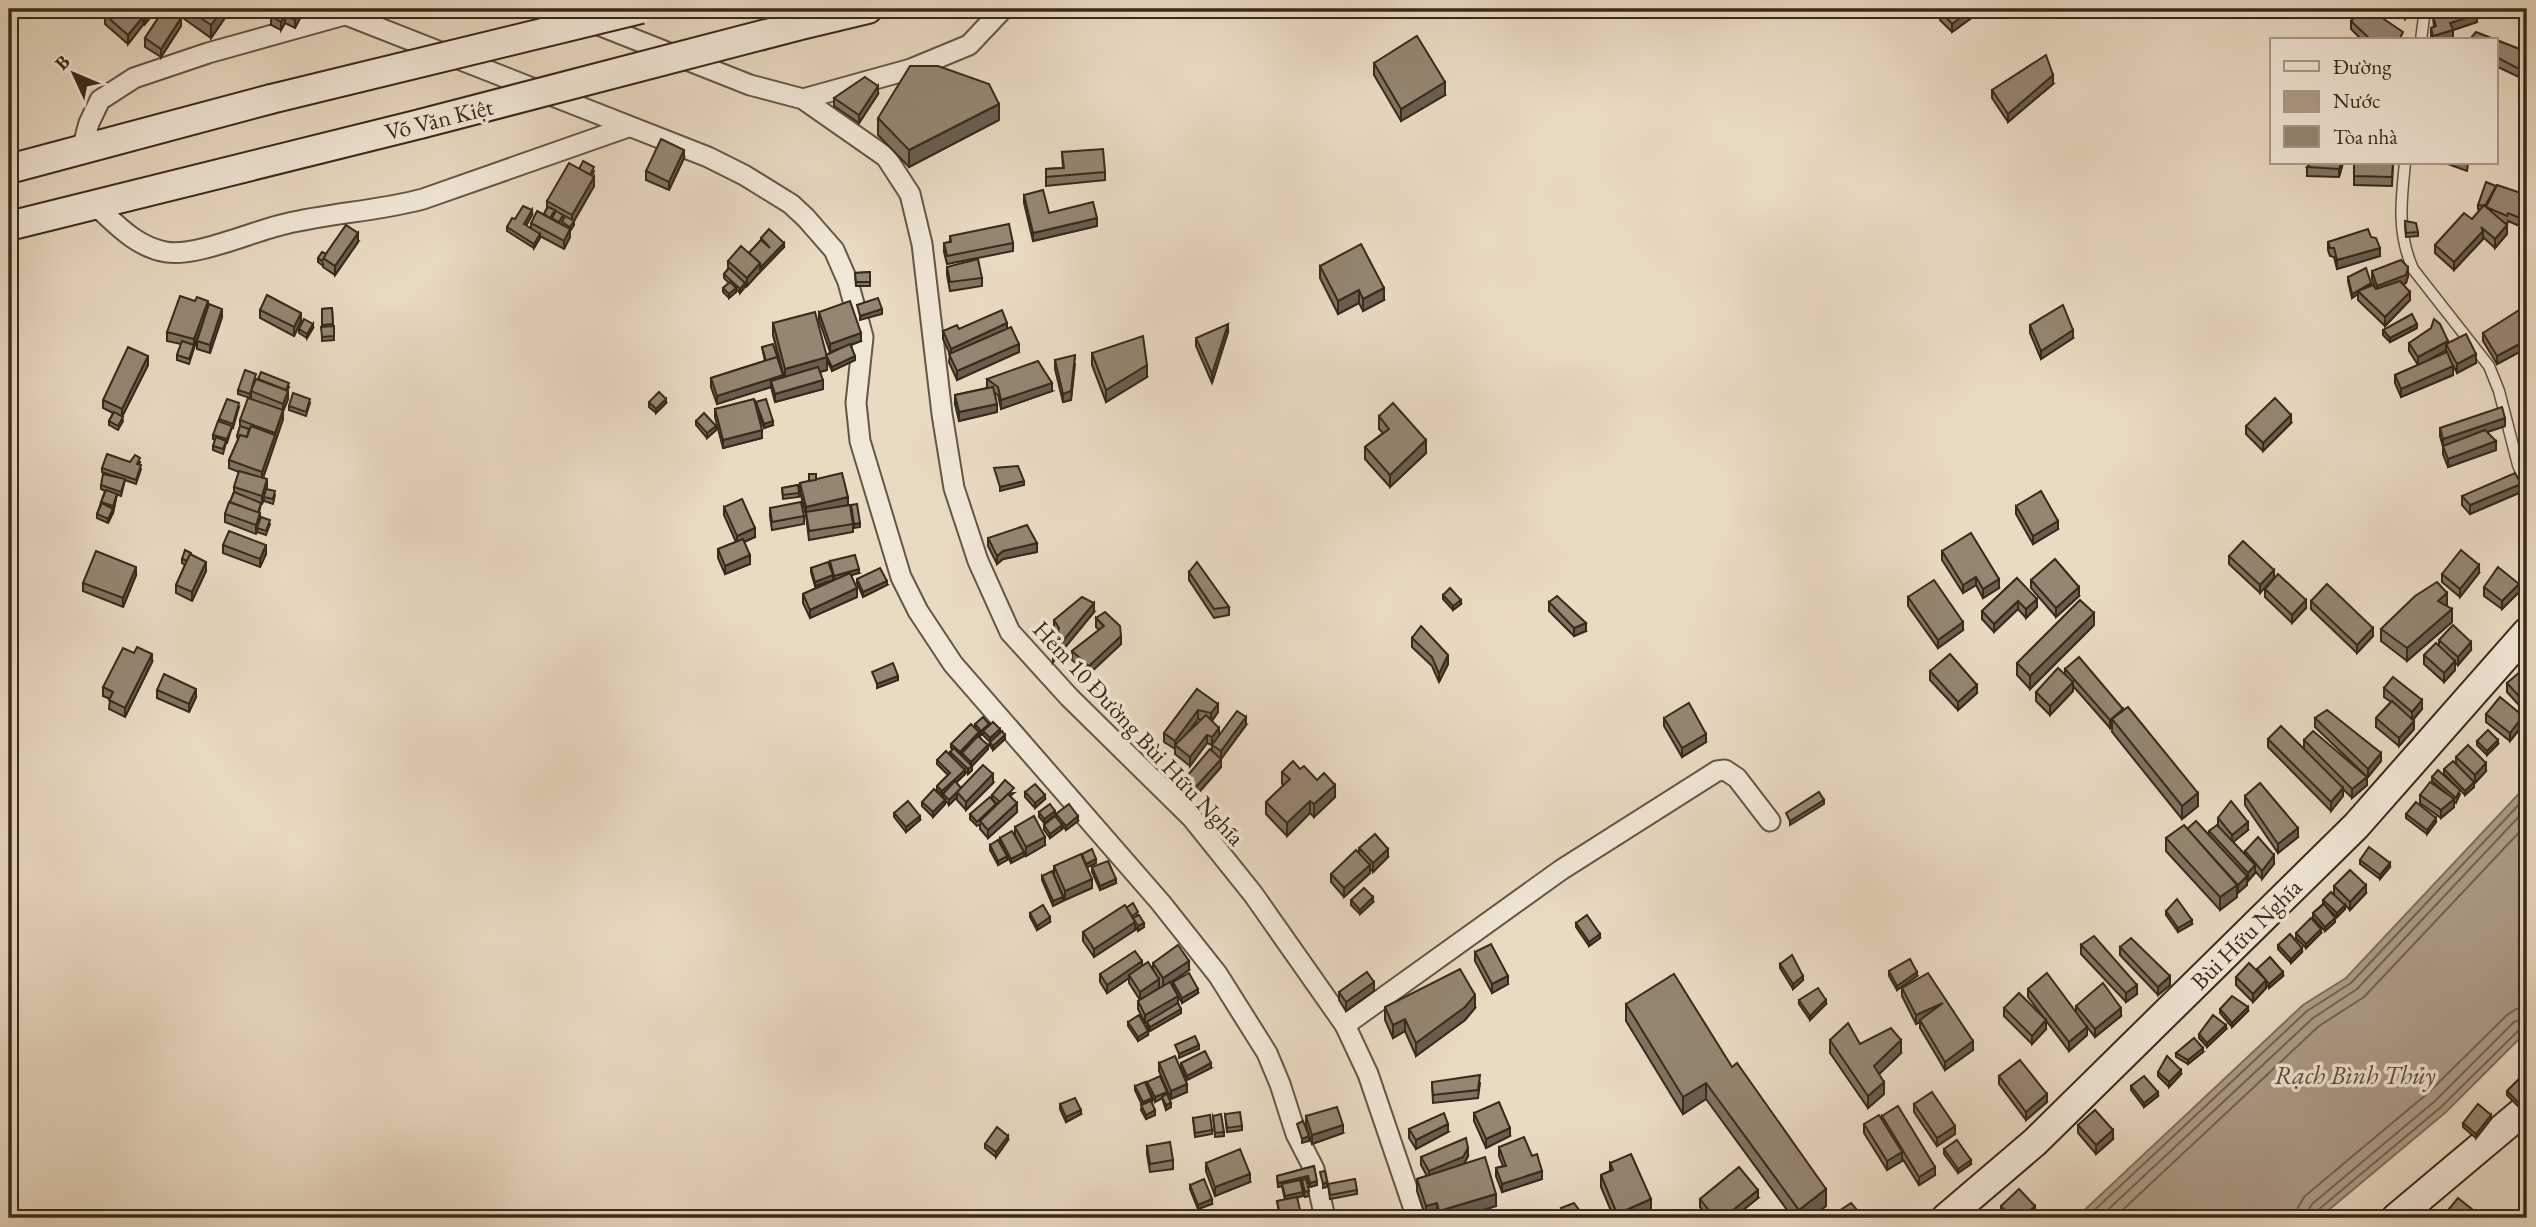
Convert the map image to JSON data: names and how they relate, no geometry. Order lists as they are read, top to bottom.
{
  "streets": {
    "main road": ["Võ Văn Kiệt", "Bùi Hữu Nghĩa"],
    "street": ["Hẻm 10 Đường Bùi Hữu Nghĩa"]
  },
  "water": ["Rạch Bình Thủy"],
  "legend": ["Đường", "Nước", "Tòa nhà"],
  "north": "top left"
}
